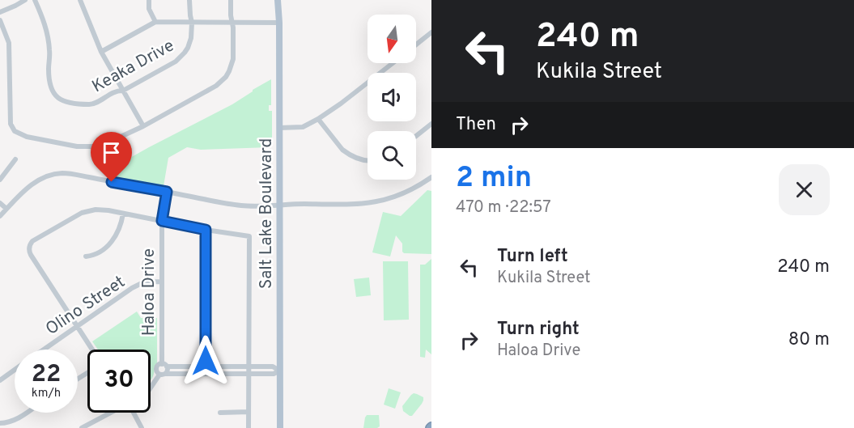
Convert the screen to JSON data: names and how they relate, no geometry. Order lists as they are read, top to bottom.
{
  "streets": {
    "main road": ["Salt Lake Boulevard"],
    "street": ["Keaka Drive", "Haloa Drive", "Olino Street"]
  },
  "crossings": [
    ["Haloa Drive", "Olino Street"]
  ],
  "north": "bottom",
  "page": {
    "turn": ["240 m", "Kukila Street"],
    "then": "Then",
    "heading": ["2 min", "470 m · 22:57"],
    "list": [
      {
        "name": "Turn left",
        "note": "Kukila Street",
        "value": "240 m"
      },
      {
        "name": "Turn right",
        "note": "Haloa Drive",
        "value": "80 m"
      }
    ],
    "speed": "22 km/h",
    "limit": "30"
  }
}
